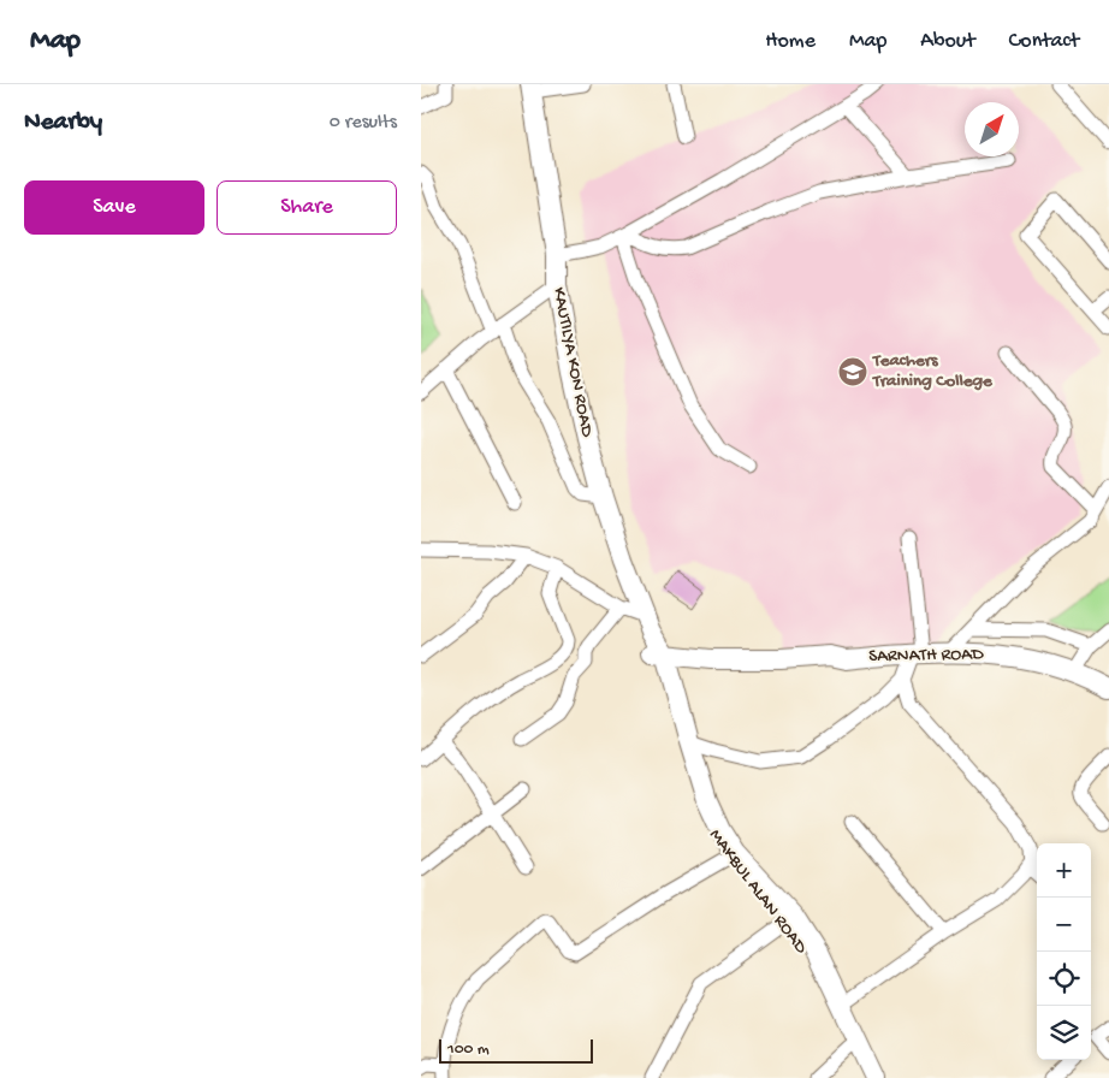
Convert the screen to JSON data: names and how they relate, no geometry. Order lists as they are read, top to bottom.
{
  "streets": {
    "highway": ["KAUTILYA KON ROAD", "SARNATH ROAD", "MAKBUL ALAN ROAD"]
  },
  "crossings": [
    ["KAUTILYA KON ROAD", "SARNATH ROAD"],
    ["KAUTILYA KON ROAD", "MAKBUL ALAN ROAD"],
    ["SARNATH ROAD", "MAKBUL ALAN ROAD"]
  ],
  "places": {
    "school or university": ["Teachers Training College"]
  },
  "scale_bar": "100 m",
  "north": "top right",
  "page": {
    "header": "Map",
    "nav": [
      "Home",
      "Map",
      "About",
      "Contact"
    ],
    "heading": ["Nearby", "0 results"],
    "buttons": ["Save", "Share"],
    "map_buttons": ["+", "−"],
    "scale": "100 m"
  }
}
